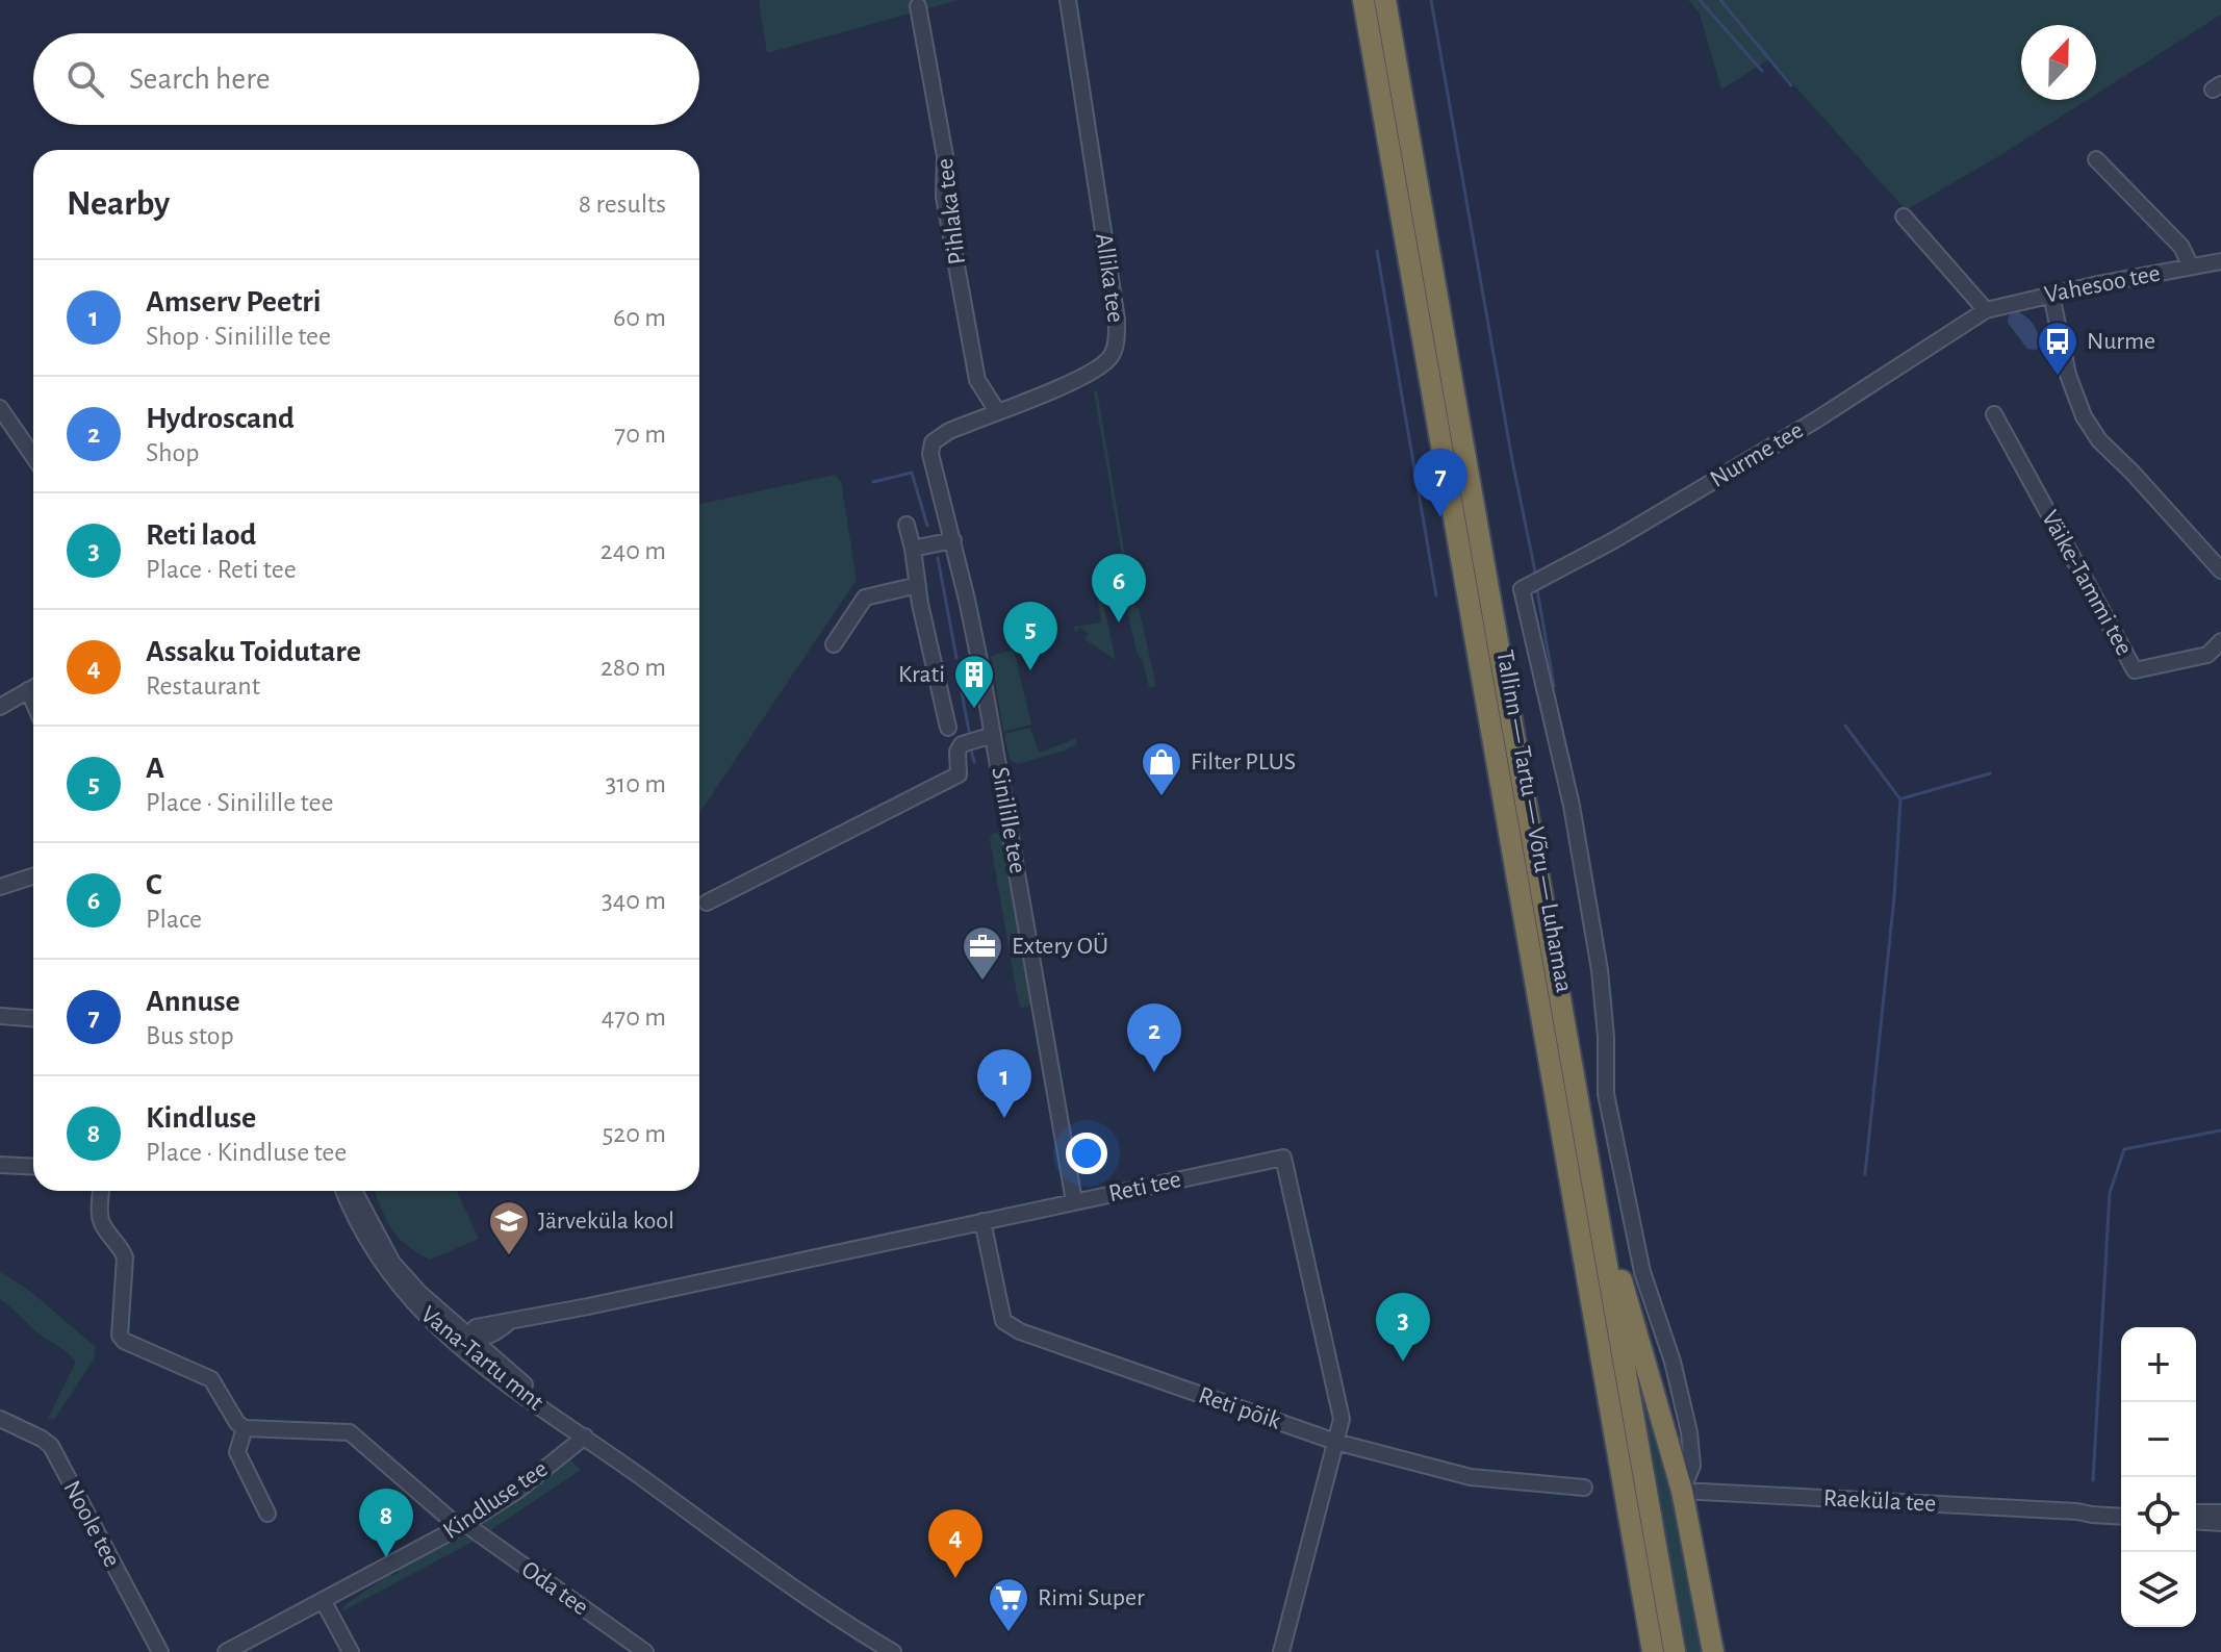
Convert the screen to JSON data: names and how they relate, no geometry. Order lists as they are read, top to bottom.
{
  "streets": {
    "highway": ["Tallinn — Tartu — Võru — Luhamaa"],
    "street": [
      "Pihlaka tee",
      "Allika tee",
      "Vahesoo tee",
      "Nurme tee",
      "Väike-Tammi tee",
      "Sinilille tee",
      "Reti tee",
      "Vana-Tartu mnt",
      "Reti põik",
      "Kindluse tee",
      "Raeküla tee",
      "Noole tee",
      "Oda tee"
    ]
  },
  "crossings": [
    ["Pihlaka tee", "Allika tee"],
    ["Allika tee", "Sinilille tee"],
    ["Vahesoo tee", "Nurme tee"],
    ["Nurme tee", "Raeküla tee"],
    ["Sinilille tee", "Reti tee"],
    ["Reti tee", "Vana-Tartu mnt"],
    ["Reti tee", "Reti põik"],
    ["Vana-Tartu mnt", "Kindluse tee"],
    ["Kindluse tee", "Oda tee"]
  ],
  "places": {
    "bus stop": ["Nurme"],
    "building": ["Krati"],
    "shop": ["Filter PLUS"],
    "office": ["Extery OÜ"],
    "school or university": ["Järveküla kool"],
    "supermarket": ["Rimi Super"]
  },
  "north": "top",
  "page": {
    "search": "Search here",
    "heading": ["Nearby", "8 results"],
    "list": [
      {
        "mark": "1",
        "name": "Amserv Peetri",
        "note": "Shop · Sinilille tee",
        "value": "60 m"
      },
      {
        "mark": "2",
        "name": "Hydroscand",
        "note": "Shop",
        "value": "70 m"
      },
      {
        "mark": "3",
        "name": "Reti laod",
        "note": "Place · Reti tee",
        "value": "240 m"
      },
      {
        "mark": "4",
        "name": "Assaku Toidutare",
        "note": "Restaurant",
        "value": "280 m"
      },
      {
        "mark": "5",
        "name": "A",
        "note": "Place · Sinilille tee",
        "value": "310 m"
      },
      {
        "mark": "6",
        "name": "C",
        "note": "Place",
        "value": "340 m"
      },
      {
        "mark": "7",
        "name": "Annuse",
        "note": "Bus stop",
        "value": "470 m"
      },
      {
        "mark": "8",
        "name": "Kindluse",
        "note": "Place · Kindluse tee",
        "value": "520 m"
      }
    ],
    "pins": [
      "7",
      "6",
      "5",
      "2",
      "1",
      "3",
      "8",
      "4"
    ],
    "map_buttons": ["+", "−"]
  }
}
